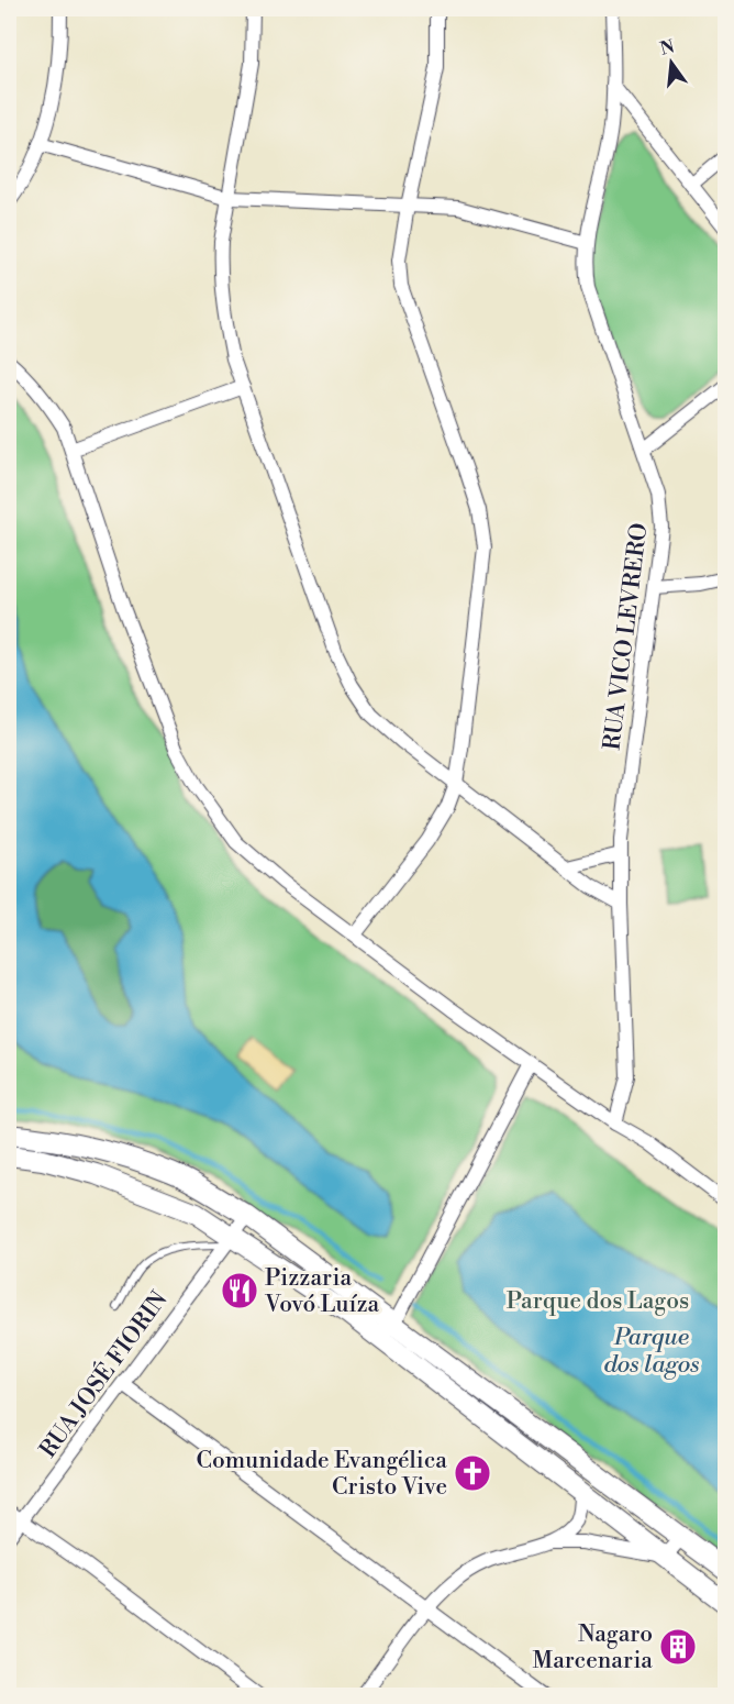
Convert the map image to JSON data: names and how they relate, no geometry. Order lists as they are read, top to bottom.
{
  "streets": {
    "street": ["RUA VICO LEVRERO", "RUA JOSÉ FIORIN"]
  },
  "water": ["Parque dos lagos"],
  "parks": ["Parque dos Lagos"],
  "places": {
    "restaurant": ["Pizzaria Vovó Luíza"],
    "church": ["Comunidade Evangélica Cristo Vive"],
    "building": ["Nagaro Marcenaria"]
  },
  "north": "top"
}
